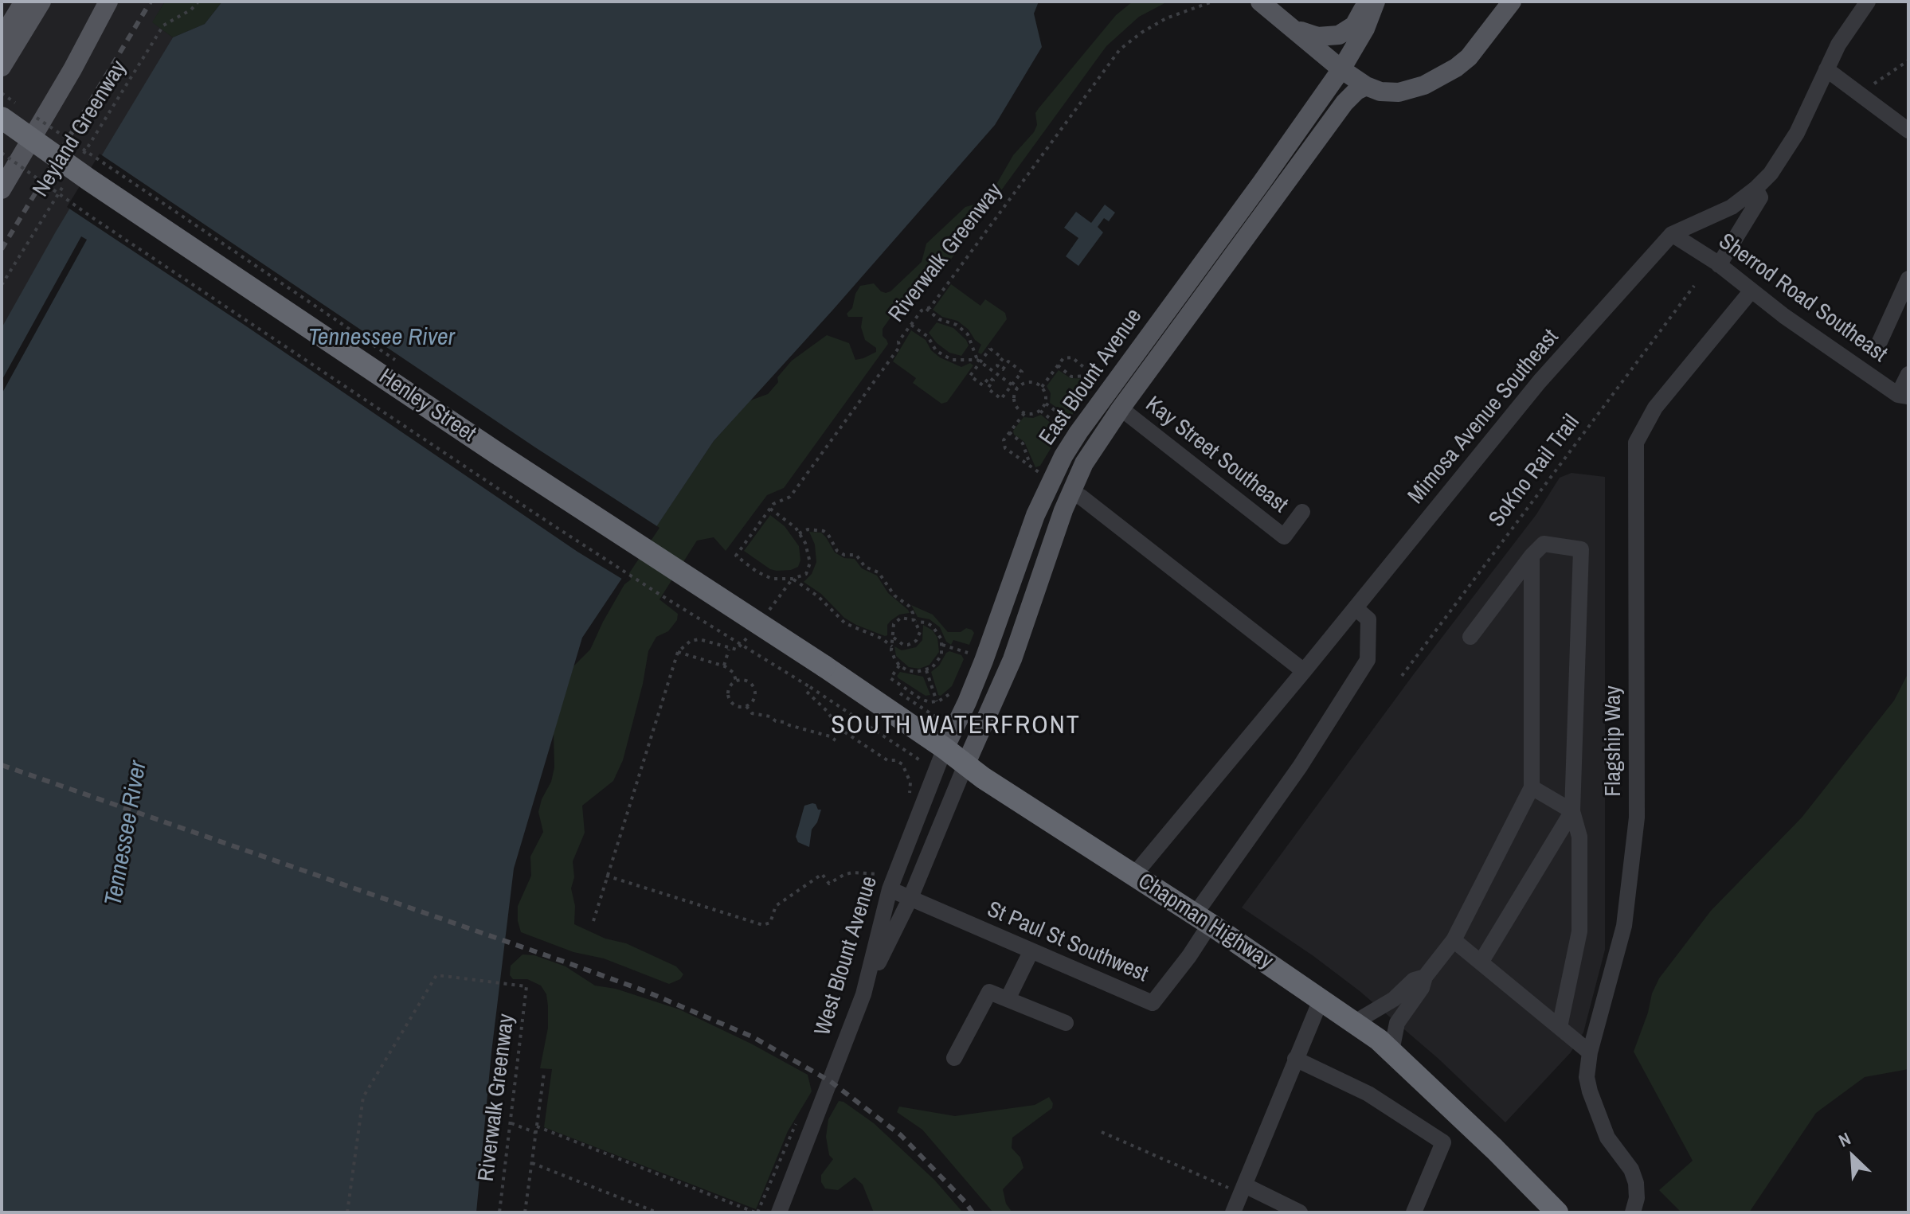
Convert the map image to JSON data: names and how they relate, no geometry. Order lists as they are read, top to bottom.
{
  "streets": {
    "highway": ["Henley Street", "Chapman Highway"],
    "main road": ["East Blount Avenue"],
    "street": [
      "Sherrod Road Southeast",
      "Mimosa Avenue Southeast",
      "Kay Street Southeast",
      "Flagship Way",
      "St Paul St Southwest",
      "West Blount Avenue"
    ],
    "path": ["Neyland Greenway", "Riverwalk Greenway", "SoKno Rail Trail"]
  },
  "crossings": [
    ["Sherrod Road Southeast", "Mimosa Avenue Southeast"],
    ["Sherrod Road Southeast", "Flagship Way"],
    ["East Blount Avenue", "Chapman Highway"],
    ["East Blount Avenue", "West Blount Avenue"],
    ["Henley Street", "Chapman Highway"],
    ["Mimosa Avenue Southeast", "Chapman Highway"],
    ["Chapman Highway", "St Paul St Southwest"],
    ["Chapman Highway", "West Blount Avenue"],
    ["St Paul St Southwest", "West Blount Avenue"]
  ],
  "districts": ["SOUTH WATERFRONT"],
  "water": ["Tennessee River"],
  "north": "top left"
}
